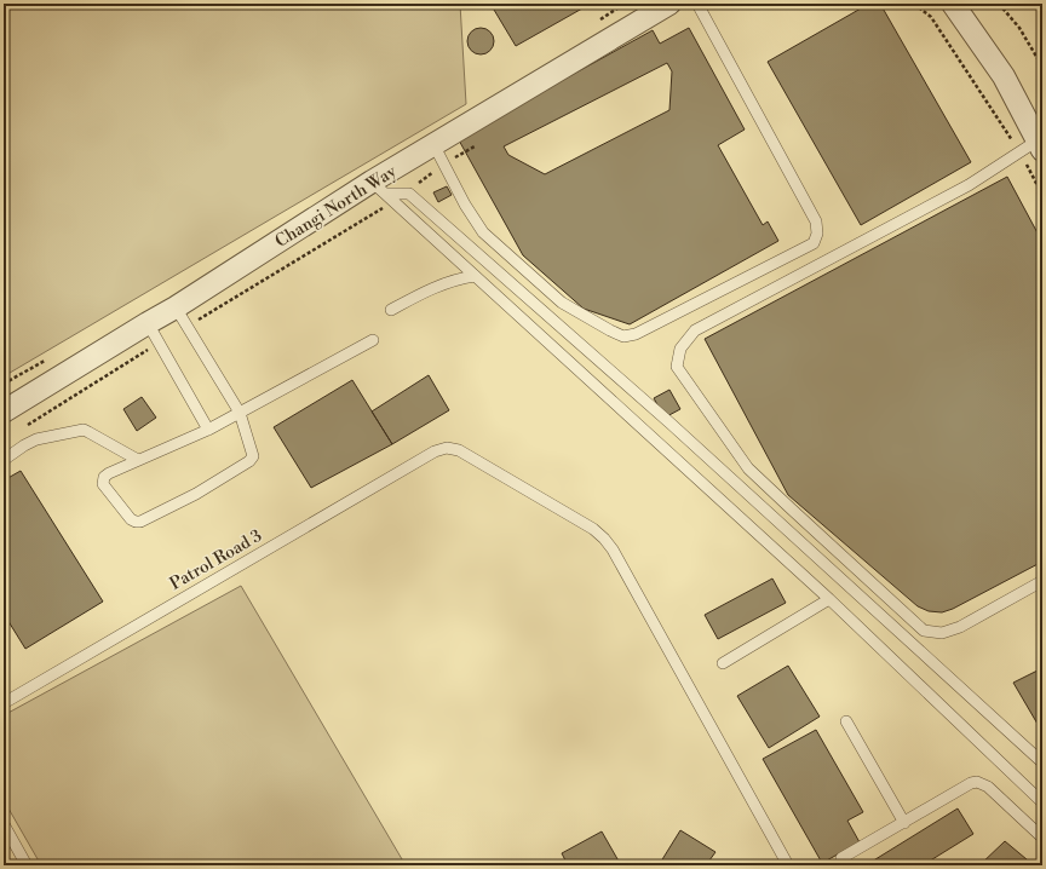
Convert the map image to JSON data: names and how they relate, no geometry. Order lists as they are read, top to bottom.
{
  "streets": {
    "street": ["Changi North Way"],
    "lane": ["Patrol Road 3"]
  }
}
